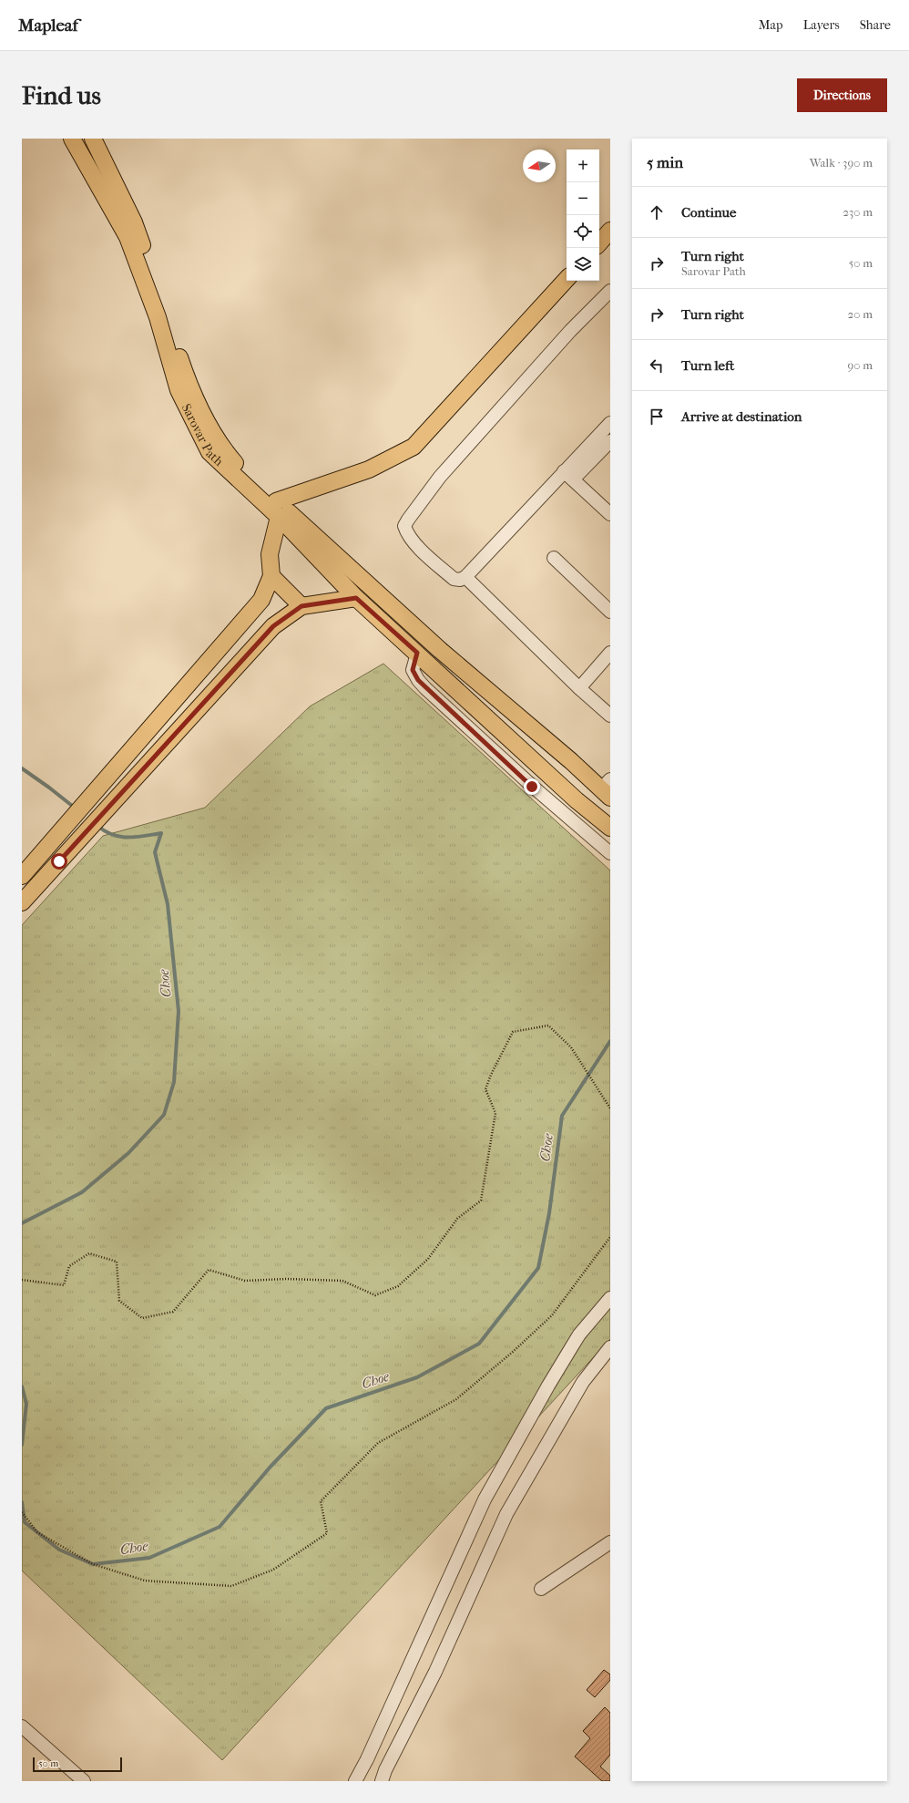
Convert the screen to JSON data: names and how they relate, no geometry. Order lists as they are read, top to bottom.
{
  "streets": {
    "main road": ["Sarovar Path"]
  },
  "water": ["Choe"],
  "scale_bar": "50 m",
  "north": "left",
  "page": {
    "header": "Mapleaf",
    "nav": ["Map", "Layers", "Share"],
    "buttons": "Directions",
    "title": "Find us",
    "heading": ["5 min", "Walk · 390 m"],
    "map_buttons": ["+", "−"],
    "list": [
      ["Continue", "230 m"],
      ["Turn right", "Sarovar Path", "50 m"],
      ["Turn right", "20 m"],
      ["Turn left", "90 m"],
      "Arrive at destination"
    ],
    "scale": "50 m"
  }
}
